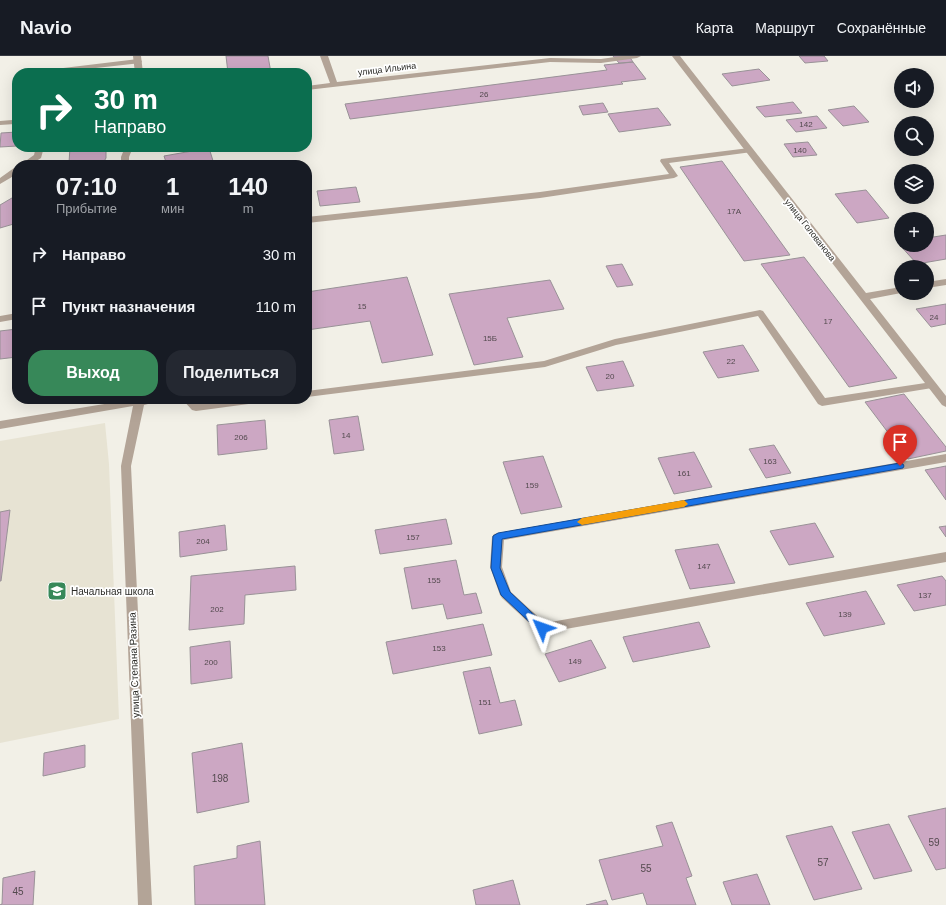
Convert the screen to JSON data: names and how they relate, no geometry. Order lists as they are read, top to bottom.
{
  "streets": {
    "street": ["улица Ильина", "улица Голованова", "улица Степана Разина"]
  },
  "places": {
    "school or university": ["Начальная школа"]
  },
  "house_numbers": [
    "26",
    "142",
    "140",
    "17А",
    "15",
    "24",
    "17",
    "15Б",
    "22",
    "20",
    "14",
    "206",
    "163",
    "161",
    "159",
    "157",
    "204",
    "147",
    "155",
    "137",
    "202",
    "139",
    "153",
    "149",
    "200",
    "151",
    "198",
    "59",
    "57",
    "55",
    "45"
  ],
  "page": {
    "header": "Navio",
    "nav": ["Карта", "Маршрут", "Сохранённые"],
    "map_buttons": ["+", "−"],
    "turn": ["30 m", "Направо"],
    "eta": [
      "07:10",
      "Прибытие",
      "1",
      "мин",
      "140",
      "m"
    ],
    "list": [
      {
        "name": "Направо",
        "value": "30 m"
      },
      {
        "name": "Пункт назначения",
        "value": "110 m"
      }
    ],
    "buttons": ["Выход", "Поделиться"]
  }
}
